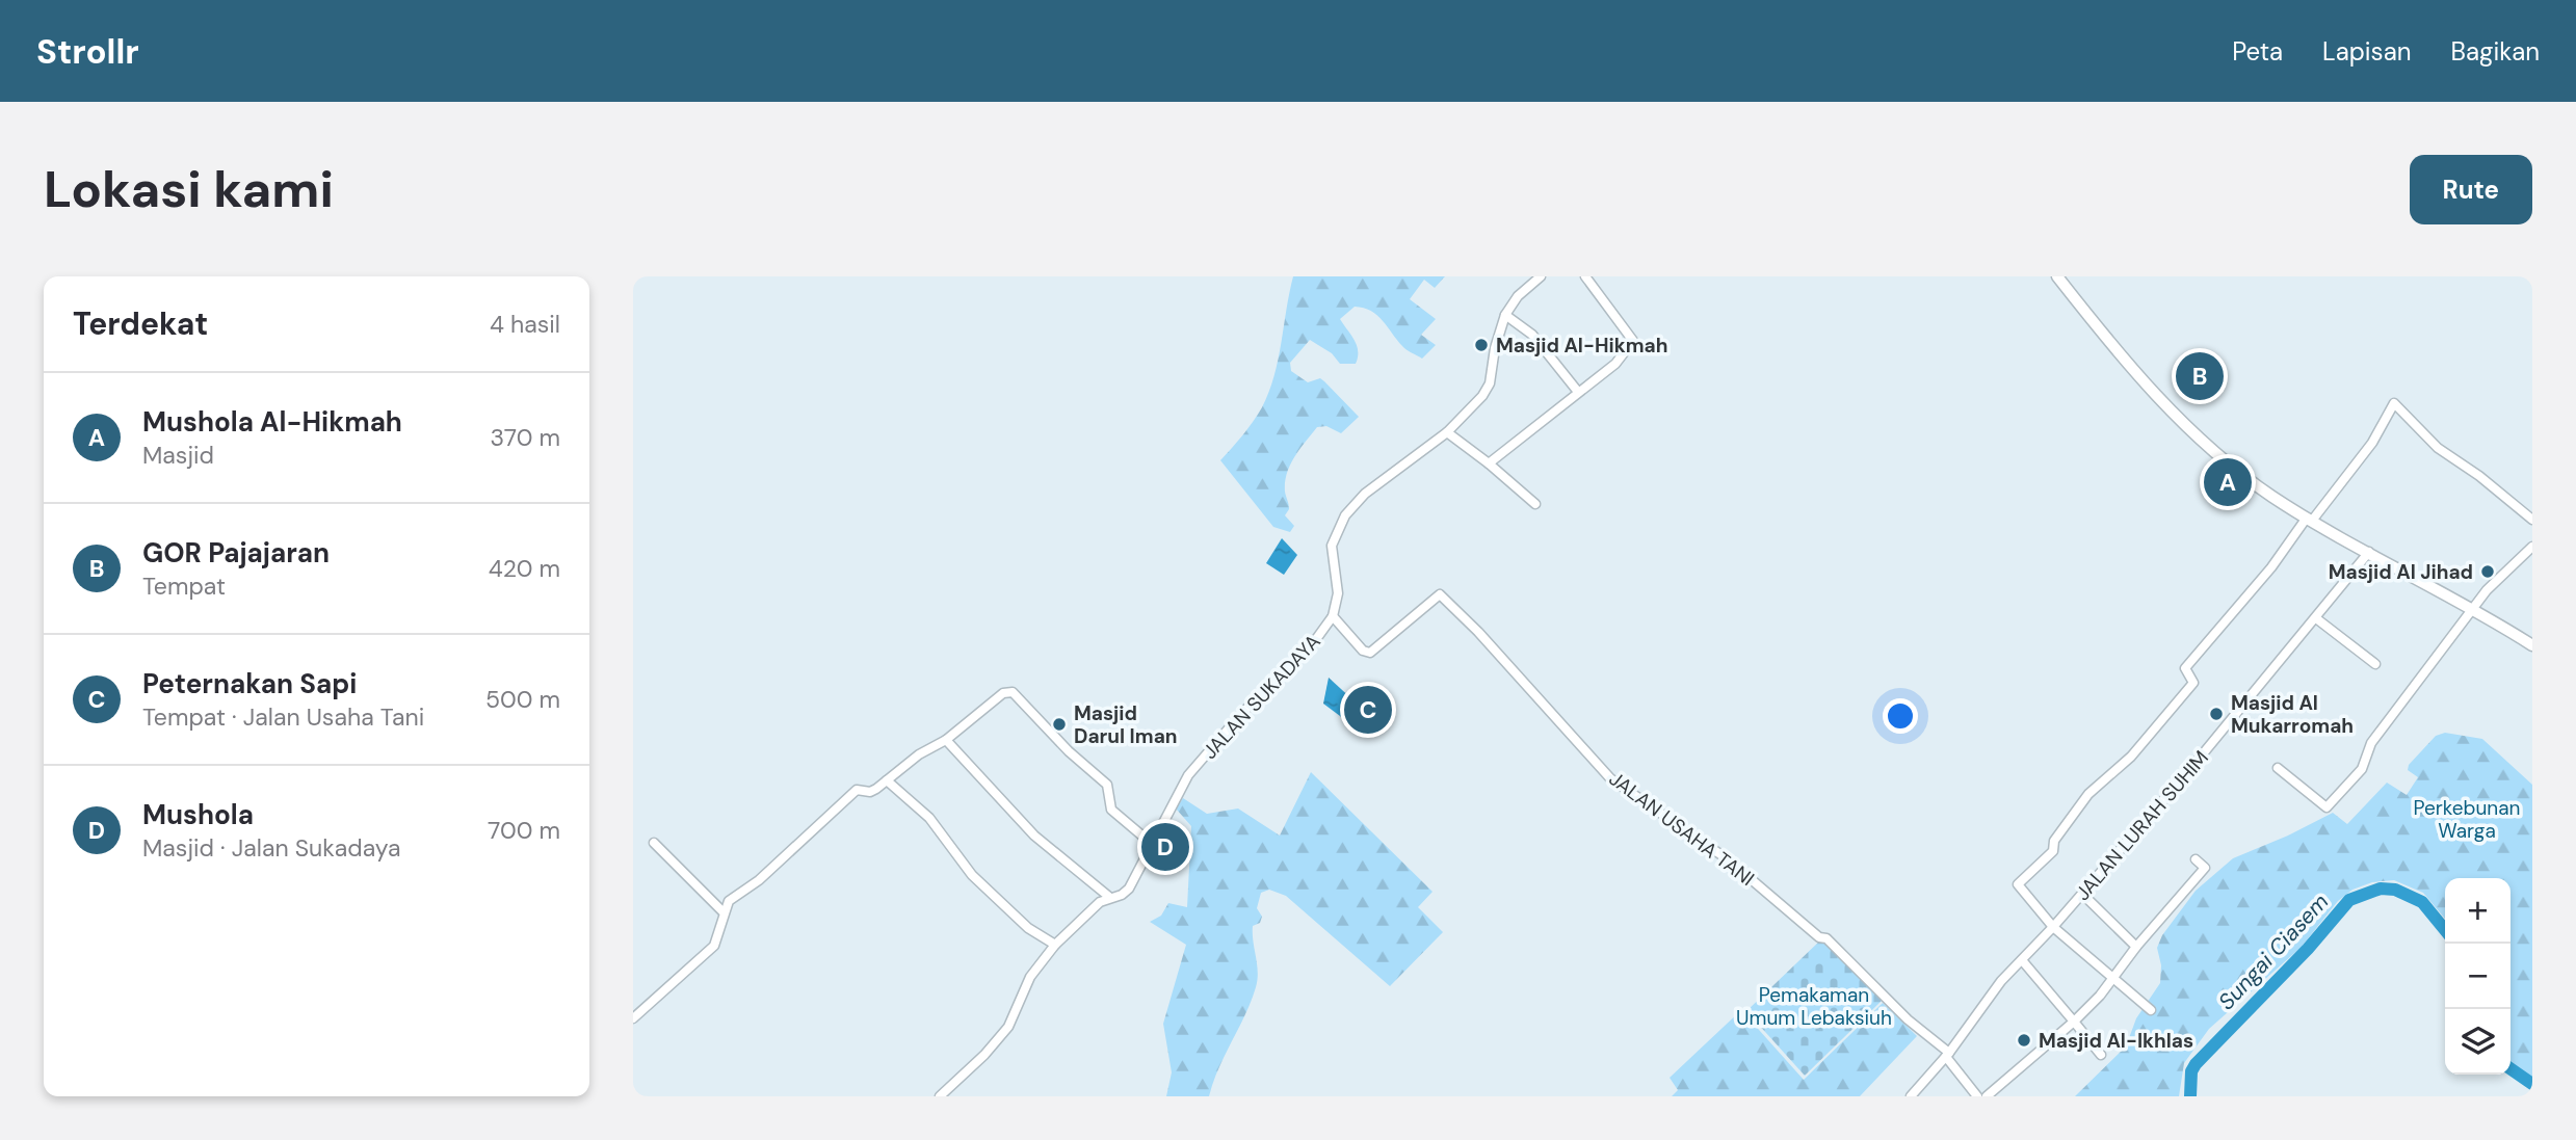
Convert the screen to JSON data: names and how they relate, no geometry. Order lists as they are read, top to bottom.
{
  "streets": {
    "street": ["JALAN SUKADAYA", "JALAN LURAH SUHIM", "JALAN USAHA TANI"]
  },
  "crossings": [
    ["JALAN SUKADAYA", "JALAN USAHA TANI"],
    ["JALAN LURAH SUHIM", "JALAN USAHA TANI"]
  ],
  "water": ["Sungai Ciasem"],
  "parks": ["Perkebunan Warga", "Pemakaman Umum Lebaksiuh"],
  "places": [
    "Masjid Al-Hikmah",
    "Masjid Al Jihad",
    "Masjid Al Mukarromah",
    "Masjid Darul Iman",
    "Masjid Al-Ikhlas"
  ],
  "page": {
    "header": "Strollr",
    "nav": ["Peta", "Lapisan", "Bagikan"],
    "buttons": "Rute",
    "title": "Lokasi kami",
    "heading": ["Terdekat", "4 hasil"],
    "pins": [
      "B",
      "A",
      "C",
      "D"
    ],
    "list": [
      {
        "mark": "A",
        "name": "Mushola Al-Hikmah",
        "note": "Masjid",
        "value": "370 m"
      },
      {
        "mark": "B",
        "name": "GOR Pajajaran",
        "note": "Tempat",
        "value": "420 m"
      },
      {
        "mark": "C",
        "name": "Peternakan Sapi",
        "note": "Tempat · Jalan Usaha Tani",
        "value": "500 m"
      },
      {
        "mark": "D",
        "name": "Mushola",
        "note": "Masjid · Jalan Sukadaya",
        "value": "700 m"
      }
    ],
    "map_buttons": ["+", "−"]
  }
}
